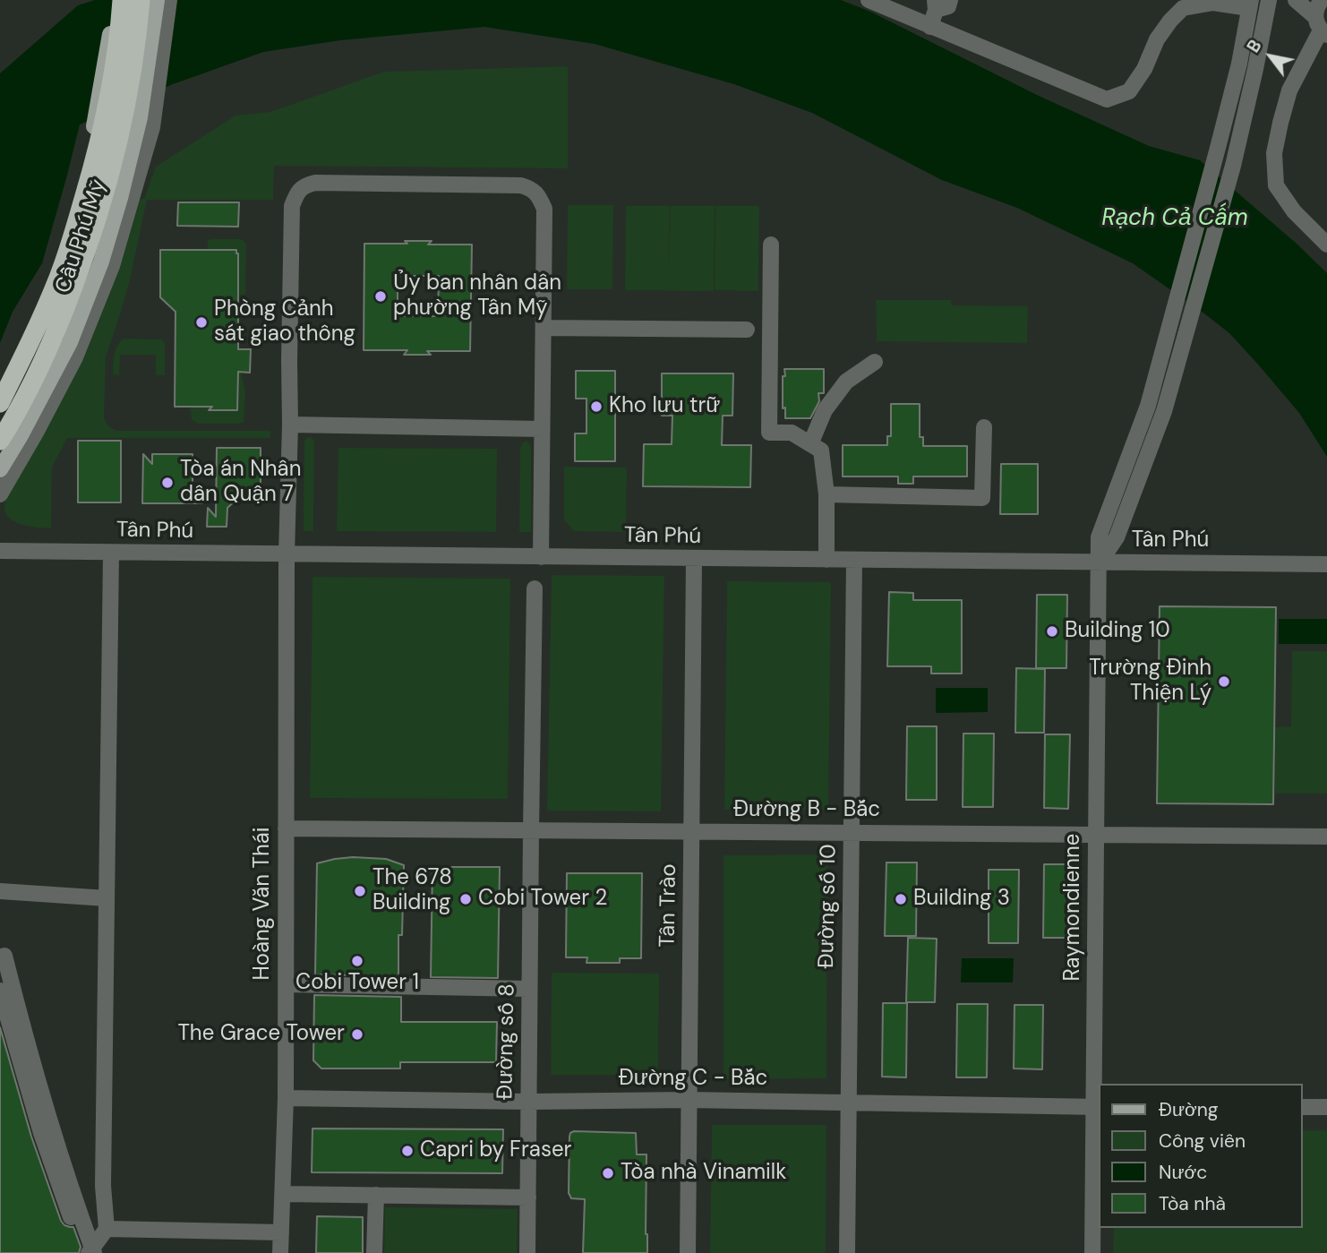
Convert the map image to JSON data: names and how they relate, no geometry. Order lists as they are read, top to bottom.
{
  "streets": {
    "highway": ["Cầu Phú Mỹ"],
    "street": [
      "Tân Phú",
      "Đường B - Bắc",
      "Hoàng Văn Thái",
      "Tân Trào",
      "Đường số 10",
      "Raymondienne",
      "Đường số 8",
      "Đường C - Bắc"
    ]
  },
  "crossings": [
    ["Tân Phú", "Hoàng Văn Thái"],
    ["Tân Phú", "Tân Trào"],
    ["Tân Phú", "Đường số 10"],
    ["Tân Phú", "Raymondienne"],
    ["Đường B - Bắc", "Hoàng Văn Thái"],
    ["Đường B - Bắc", "Tân Trào"],
    ["Đường B - Bắc", "Đường số 10"],
    ["Đường B - Bắc", "Raymondienne"],
    ["Đường B - Bắc", "Đường số 8"],
    ["Hoàng Văn Thái", "Đường C - Bắc"],
    ["Tân Trào", "Đường C - Bắc"],
    ["Đường số 10", "Đường C - Bắc"],
    ["Raymondienne", "Đường C - Bắc"],
    ["Đường số 8", "Đường C - Bắc"]
  ],
  "water": ["Rạch Cả Cấm"],
  "places": [
    "Ủy ban nhân dân phường Tân Mỹ",
    "Phòng Cảnh sát giao thông",
    "Kho lưu trữ",
    "Tòa án Nhân dân Quận 7",
    "Building 10",
    "Trường Đinh Thiện Lý",
    "The 678 Building",
    "Cobi Tower 2",
    "Building 3",
    "Cobi Tower 1",
    "The Grace Tower",
    "Capri by Fraser",
    "Tòa nhà Vinamilk"
  ],
  "legend": [
    "Đường",
    "Công viên",
    "Nước",
    "Tòa nhà"
  ],
  "north": "top left"
}
